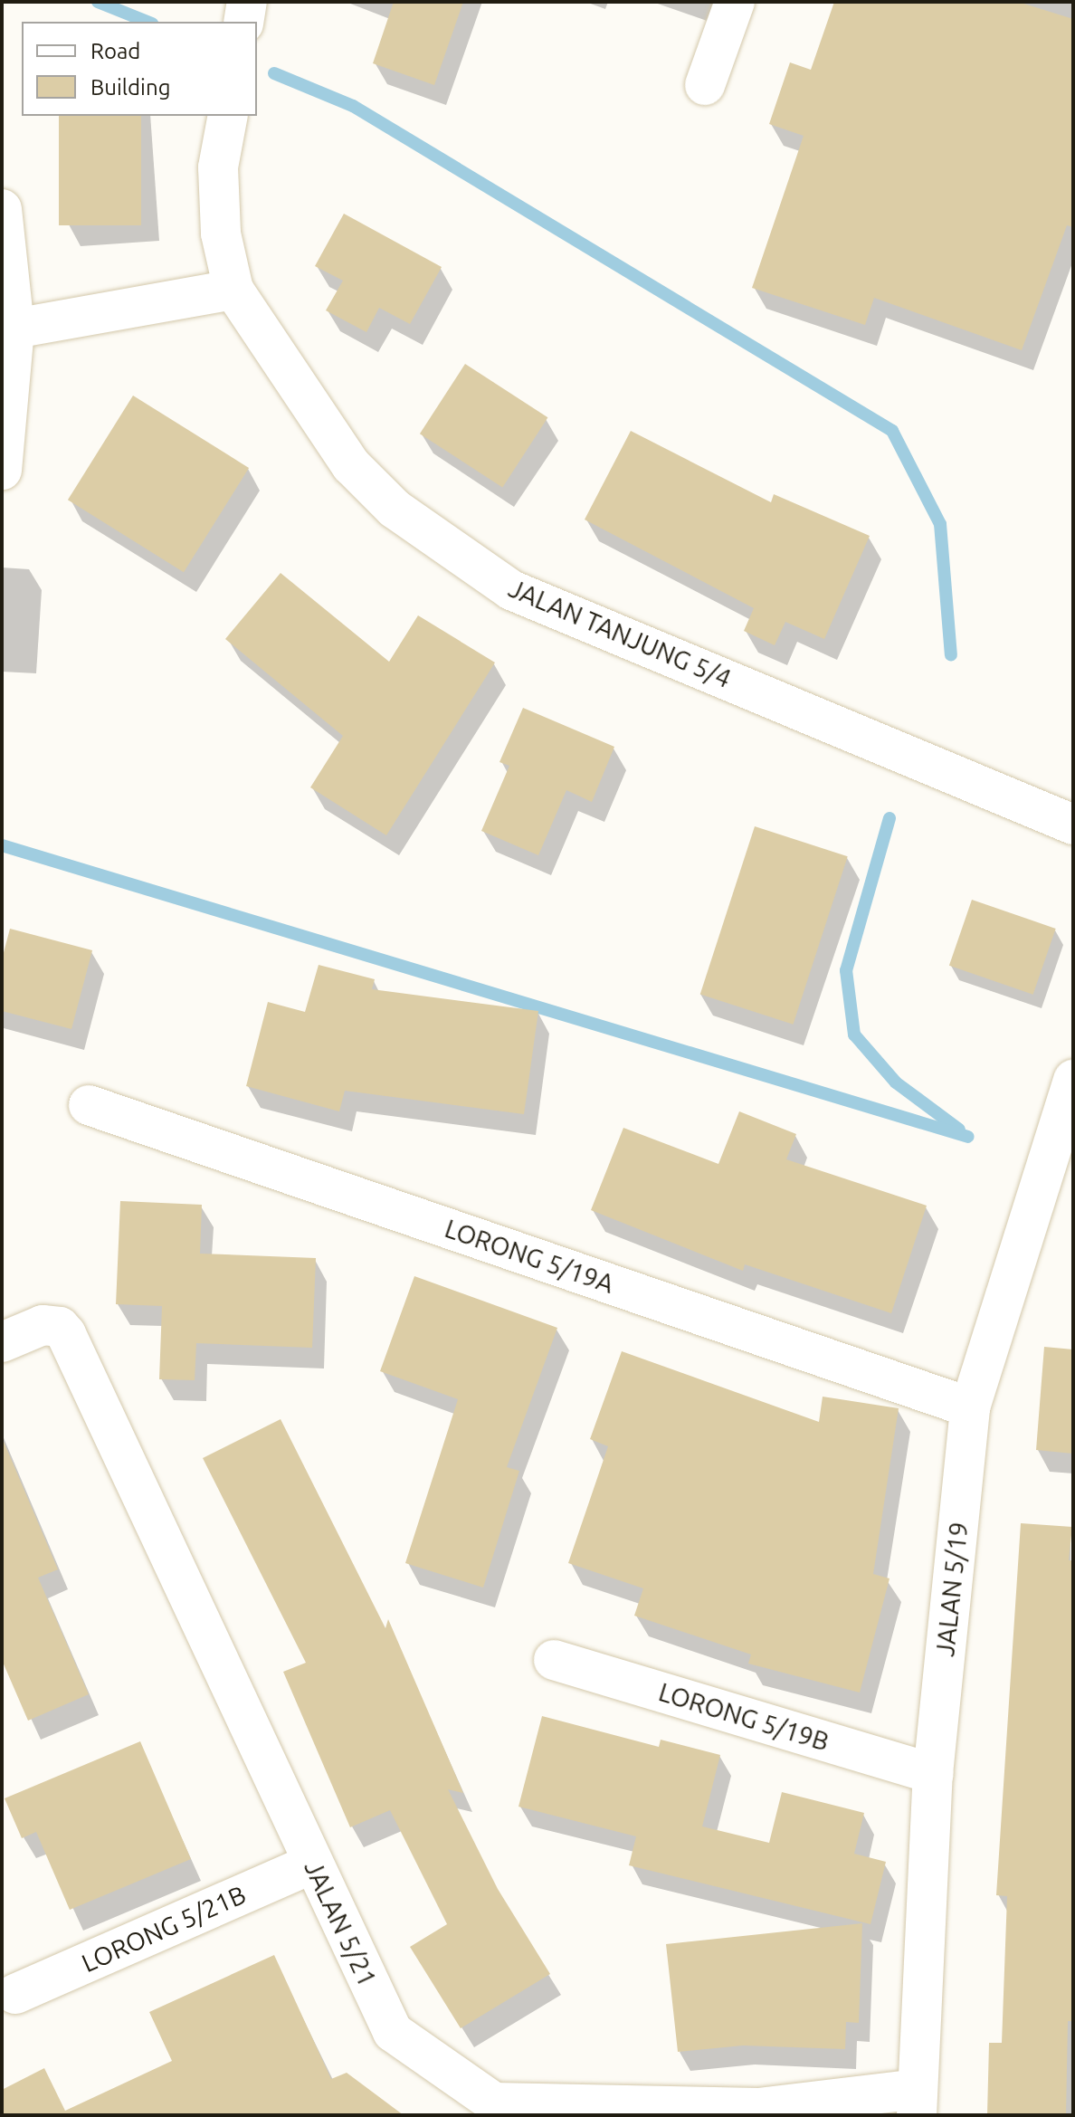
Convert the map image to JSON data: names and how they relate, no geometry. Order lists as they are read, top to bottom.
{
  "streets": {
    "street": [
      "JALAN TANJUNG 5/4",
      "LORONG 5/19A",
      "JALAN 5/19",
      "LORONG 5/19B",
      "JALAN 5/21",
      "LORONG 5/21B"
    ]
  },
  "crossings": [
    ["LORONG 5/19A", "JALAN 5/19"],
    ["JALAN 5/19", "LORONG 5/19B"],
    ["JALAN 5/19", "JALAN 5/21"],
    ["JALAN 5/21", "LORONG 5/21B"]
  ],
  "legend": ["Road", "Building"]
}
